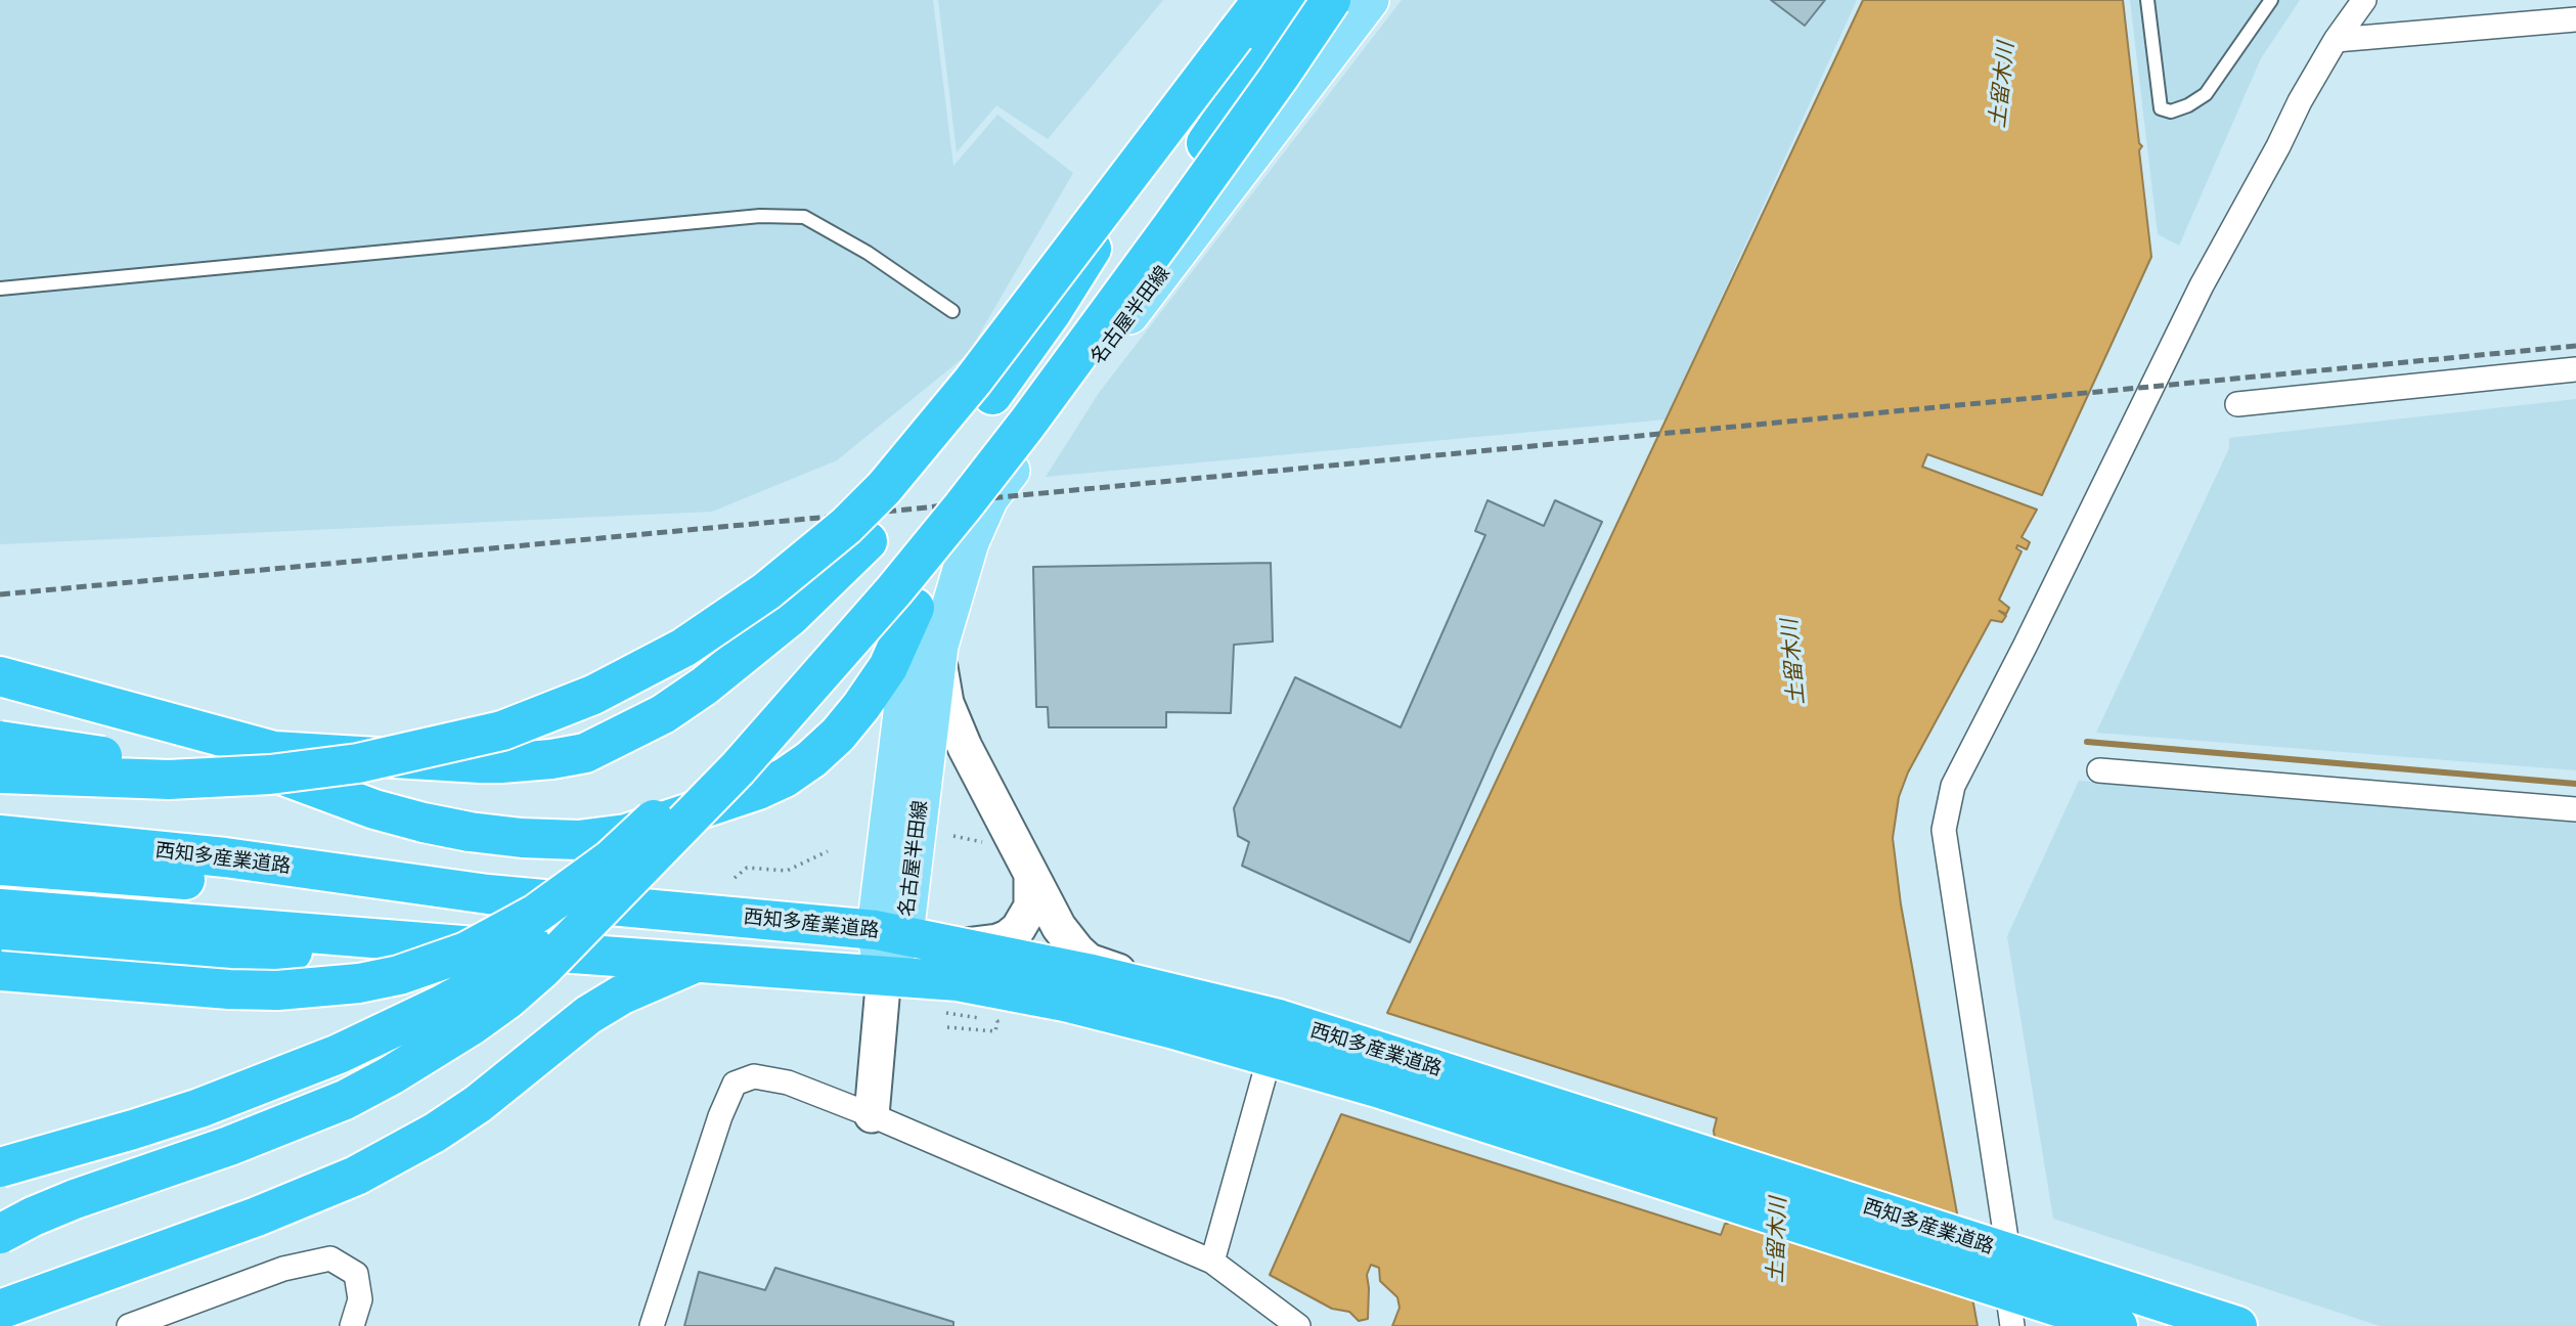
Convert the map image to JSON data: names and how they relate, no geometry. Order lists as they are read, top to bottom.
{
  "streets": {
    "highway": ["西知多産業道路"],
    "main road": ["名古屋半田線"]
  },
  "crossings": [
    ["名古屋半田線", "西知多産業道路"]
  ],
  "water": ["土留木川"]
}
